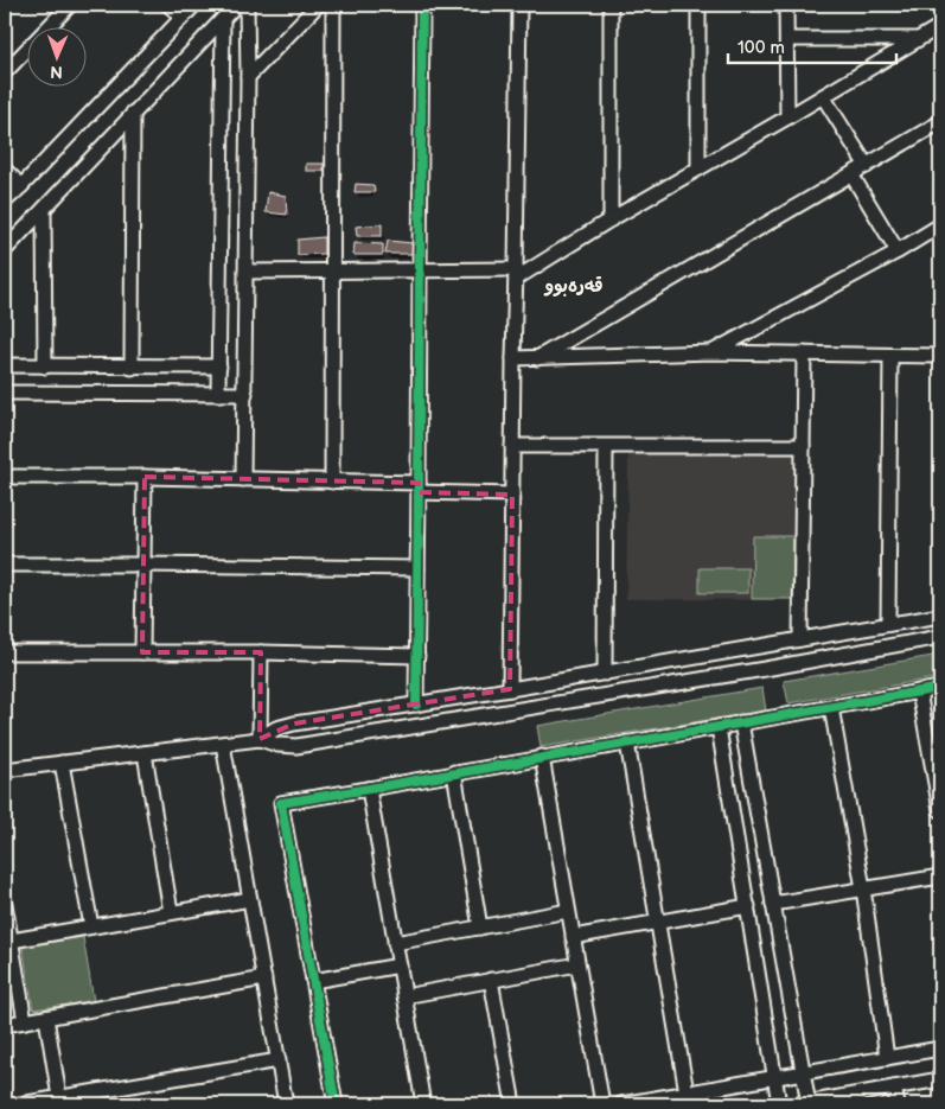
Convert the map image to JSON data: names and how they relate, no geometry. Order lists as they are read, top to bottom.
{
  "districts": ["قەرەبوو"],
  "scale_bar": "100 m",
  "north": "bottom"
}
